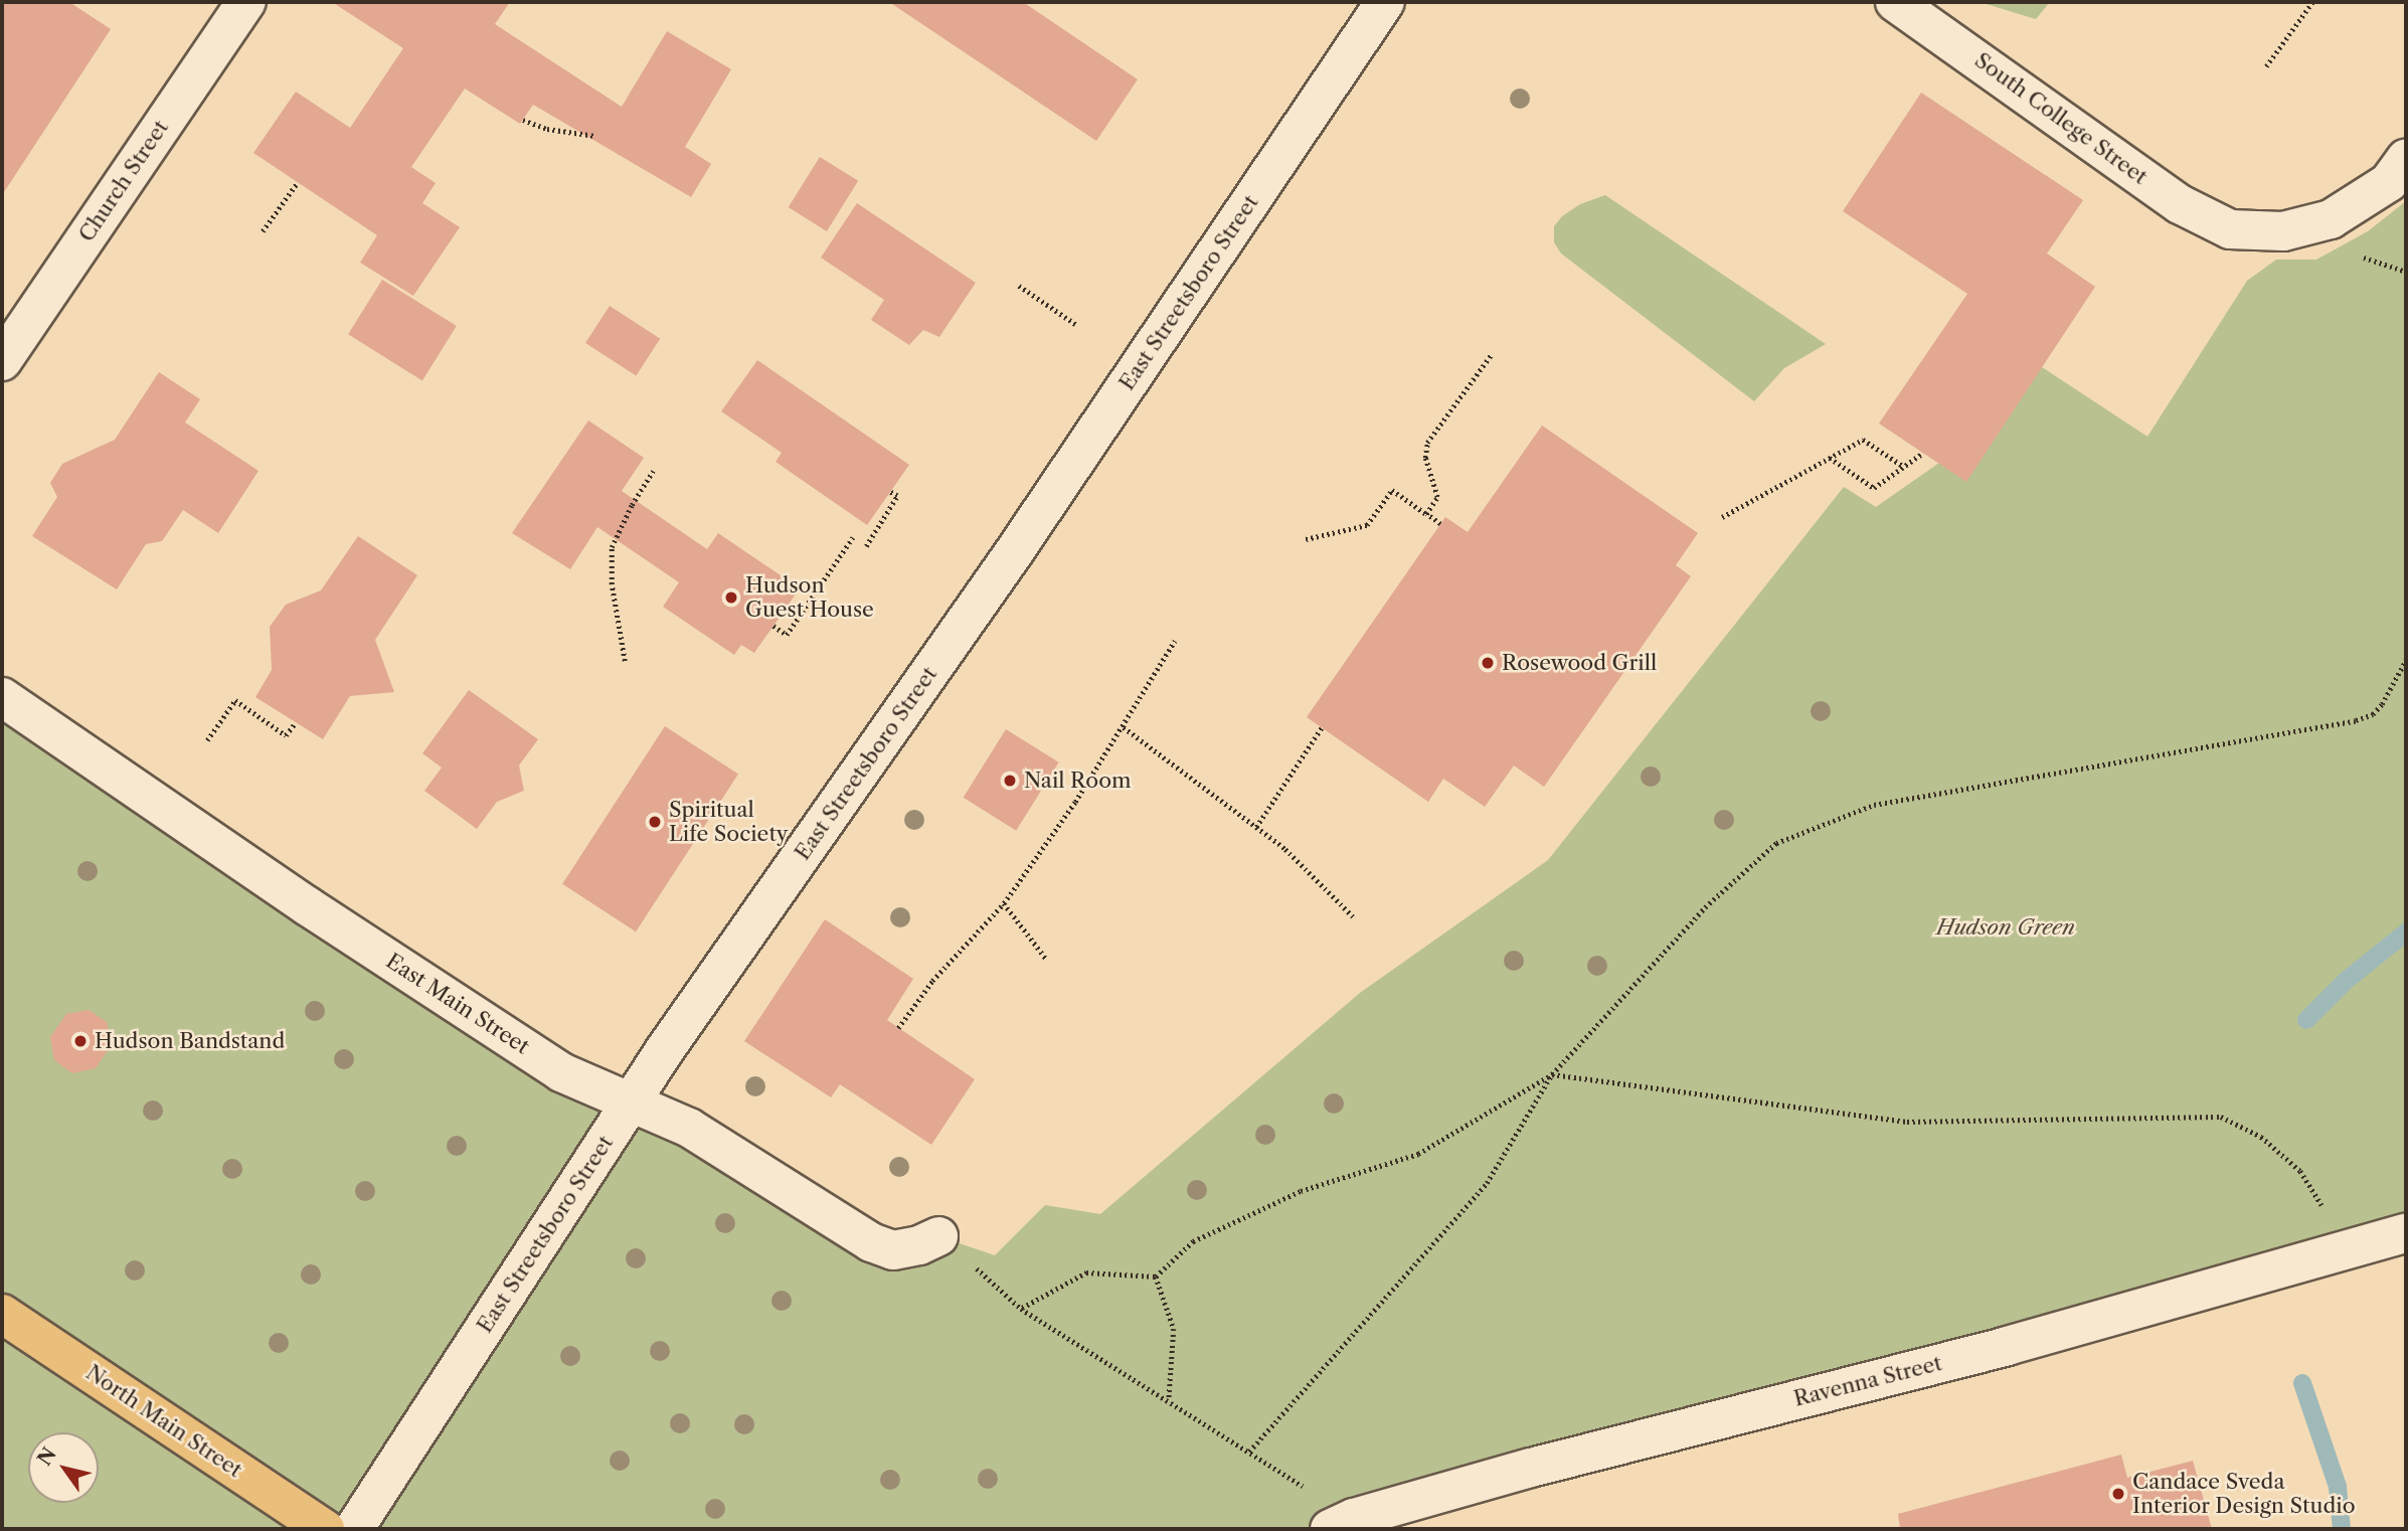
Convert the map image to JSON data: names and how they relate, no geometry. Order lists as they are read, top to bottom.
{
  "streets": {
    "main road": ["North Main Street"],
    "street": [
      "South College Street",
      "Church Street",
      "East Streetsboro Street",
      "East Main Street",
      "Ravenna Street"
    ]
  },
  "crossings": [
    ["East Streetsboro Street", "East Main Street"]
  ],
  "parks": ["Hudson Green"],
  "places": [
    "Hudson Guest House",
    "Rosewood Grill",
    "Nail Room",
    "Spiritual Life Society",
    "Hudson Bandstand",
    "Candace Sveda Interior Design Studio"
  ],
  "north": "top left"
}
